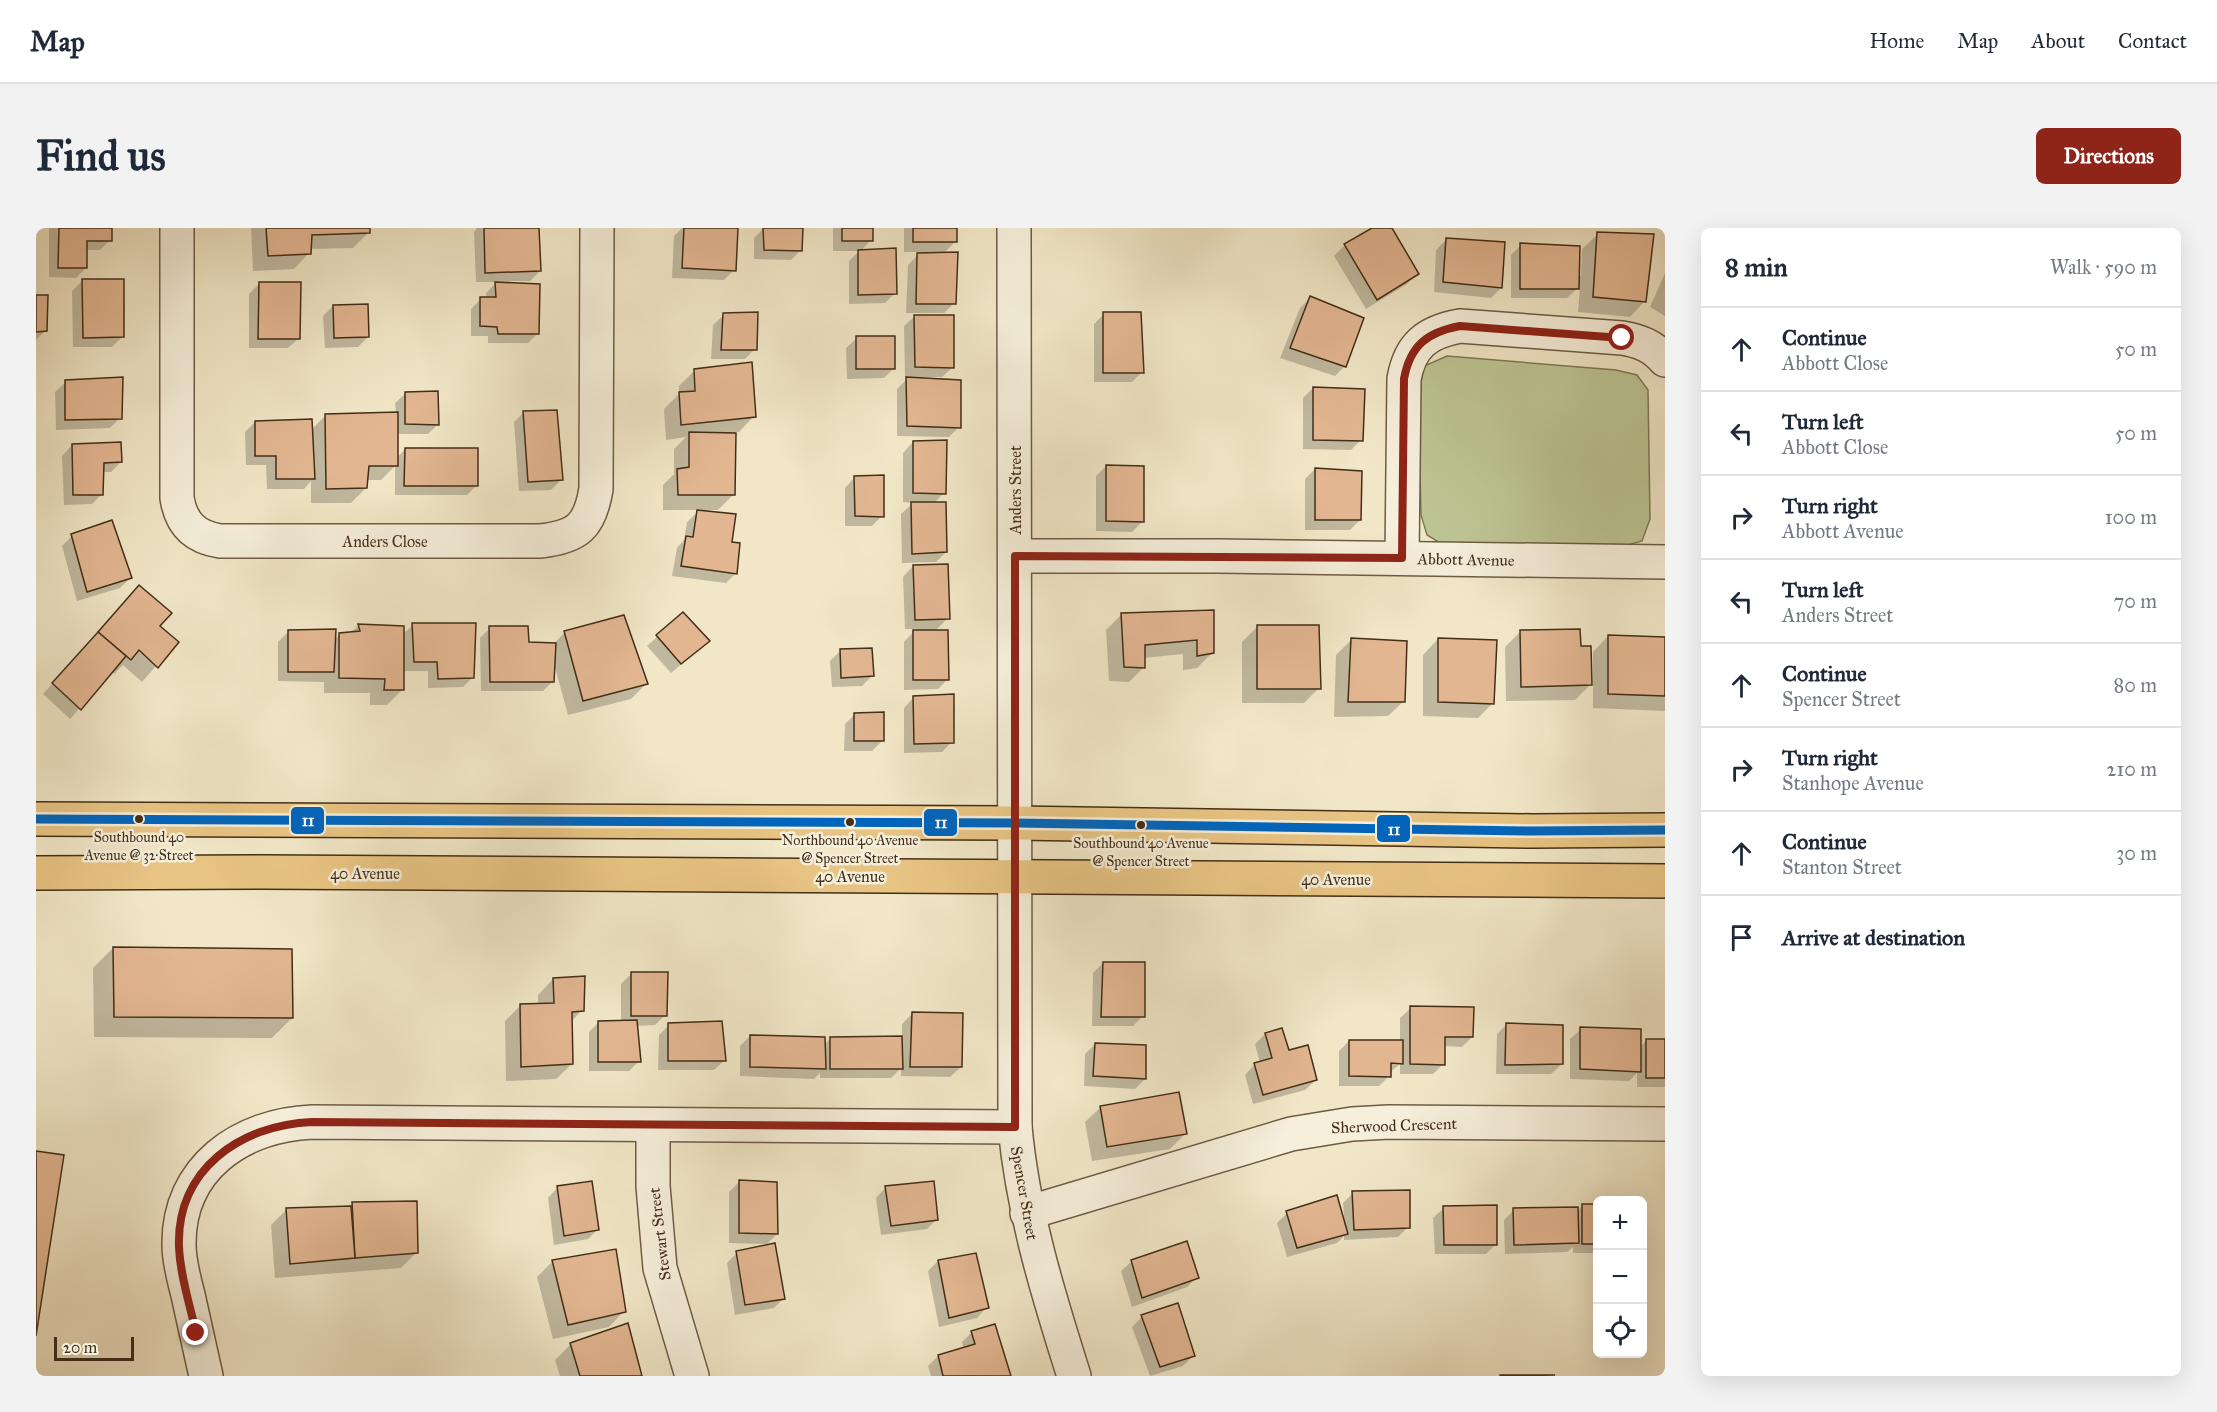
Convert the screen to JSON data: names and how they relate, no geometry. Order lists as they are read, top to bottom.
{
  "streets": {
    "main road": ["40 Avenue"],
    "street": [
      "Anders Street",
      "Anders Close",
      "Abbott Avenue",
      "Sherwood Crescent",
      "Spencer Street",
      "Stewart Street"
    ]
  },
  "crossings": [
    ["Anders Street", "Abbott Avenue"],
    ["Anders Street", "Spencer Street"],
    ["40 Avenue", "Spencer Street"],
    ["Sherwood Crescent", "Spencer Street"]
  ],
  "places": ["Southbound 40 Avenue @ 32 Street", "Northbound 40 Avenue @ Spencer Street", "Southbound 40 Avenue @ Spencer Street"],
  "lines": ["transit line 11"],
  "scale_bar": "20 m",
  "page": {
    "header": "Map",
    "nav": [
      "Home",
      "Map",
      "About",
      "Contact"
    ],
    "buttons": "Directions",
    "title": "Find us",
    "heading": ["8 min", "Walk · 590 m"],
    "list": [
      ["Continue", "Abbott Close", "50 m"],
      ["Turn left", "Abbott Close", "50 m"],
      ["Turn right", "Abbott Avenue", "100 m"],
      ["Turn left", "Anders Street", "70 m"],
      ["Continue", "Spencer Street", "80 m"],
      ["Turn right", "Stanhope Avenue", "210 m"],
      ["Continue", "Stanton Street", "30 m"],
      "Arrive at destination"
    ],
    "map_buttons": ["+", "−"],
    "scale": "20 m"
  }
}
